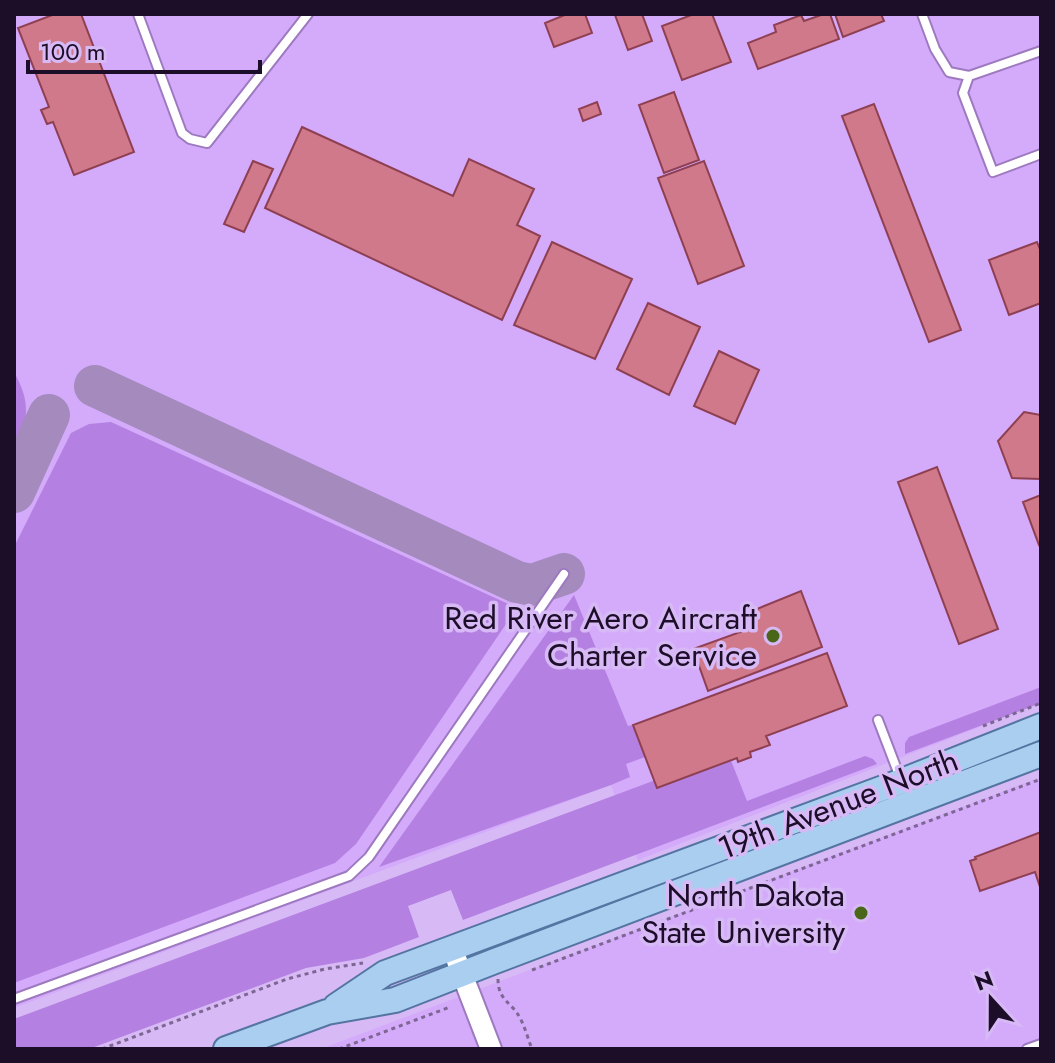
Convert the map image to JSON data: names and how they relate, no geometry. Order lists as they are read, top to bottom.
{
  "streets": {
    "main road": ["19th Avenue North"]
  },
  "places": ["Red River Aero Aircraft Charter Service", "North Dakota State University"],
  "scale_bar": "100 m",
  "north": "top"
}
